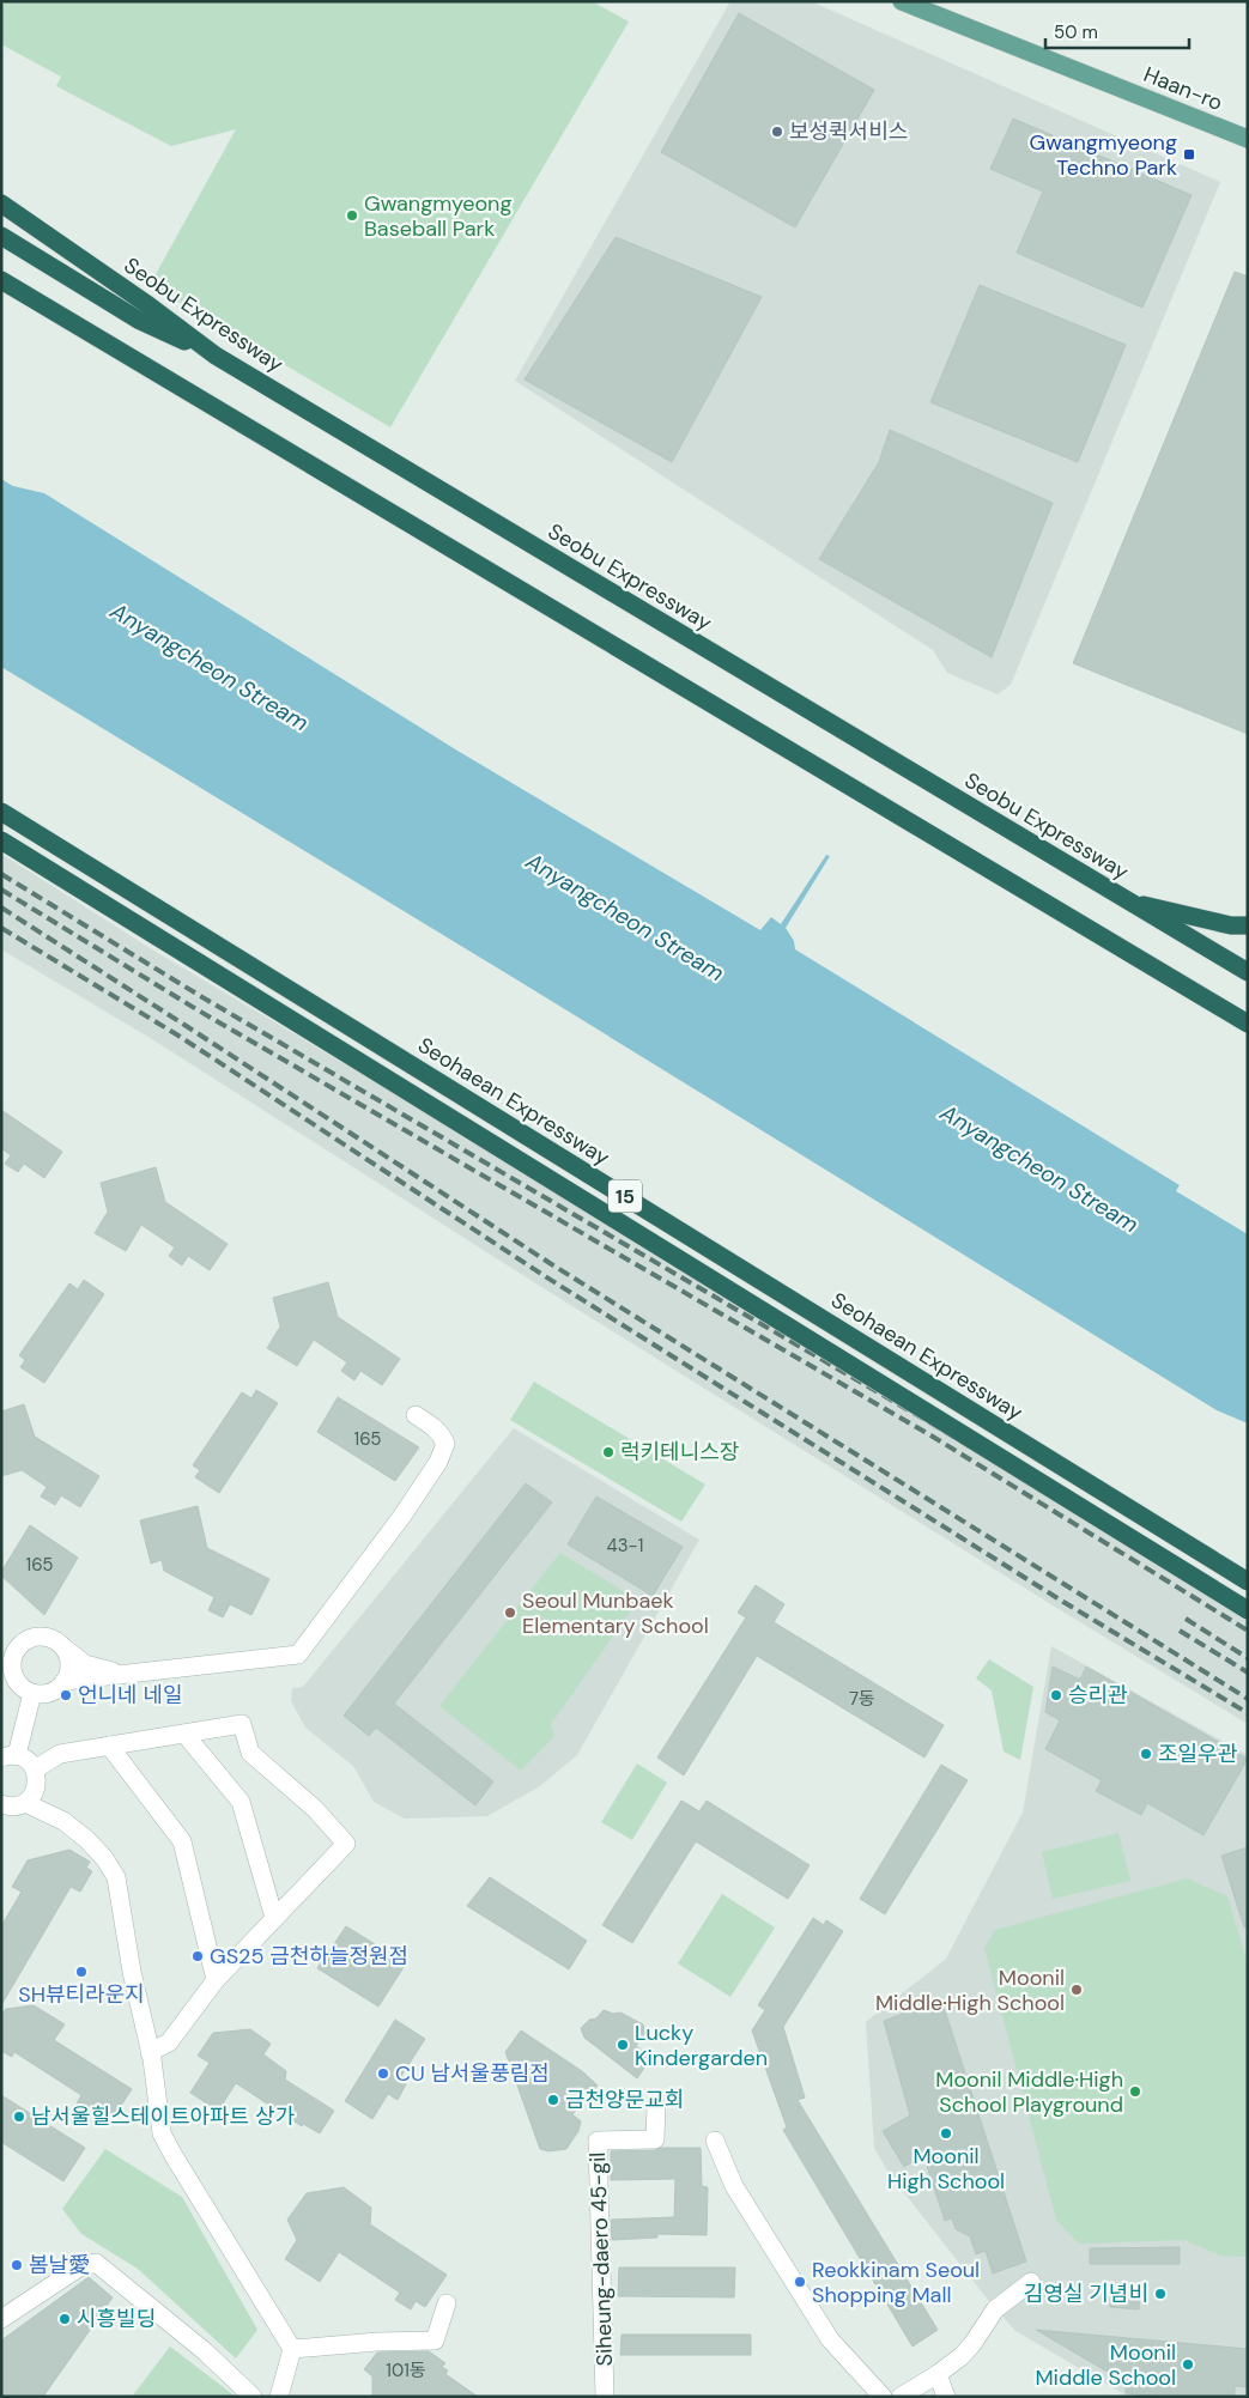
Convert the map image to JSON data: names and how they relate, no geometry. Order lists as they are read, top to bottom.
{
  "streets": {
    "highway": ["Seobu Expressway", "Seohaean Expressway", "15"],
    "main road": ["Haan-ro"],
    "street": ["Siheung-daero 45-gil"]
  },
  "water": ["Anyangcheon Stream"],
  "places": {
    "other": [
      "보성퀵서비스",
      "Gwangmyeong Baseball Park",
      "럭키테니스장",
      "Seoul Munbaek Elementary School",
      "언니네 네일",
      "승리관",
      "조일우관",
      "GS25 금천하늘정원점",
      "SH뷰티라운지",
      "Moonil Middle·High School",
      "Lucky Kindergarden",
      "CU 남서울풍림점",
      "Moonil Middle·High School Playground",
      "금천양문교회",
      "남서울힐스테이트아파트 상가",
      "Moonil High School",
      "봄날愛",
      "Reokkinam Seoul Shopping Mall",
      "김영실 기념비",
      "시흥빌딩",
      "Moonil Middle School"
    ],
    "transit": ["Gwangmyeong Techno Park"]
  },
  "house_numbers": [
    "165",
    "43-1",
    "165",
    "7동",
    "101동"
  ],
  "scale_bar": "50 m"
}
